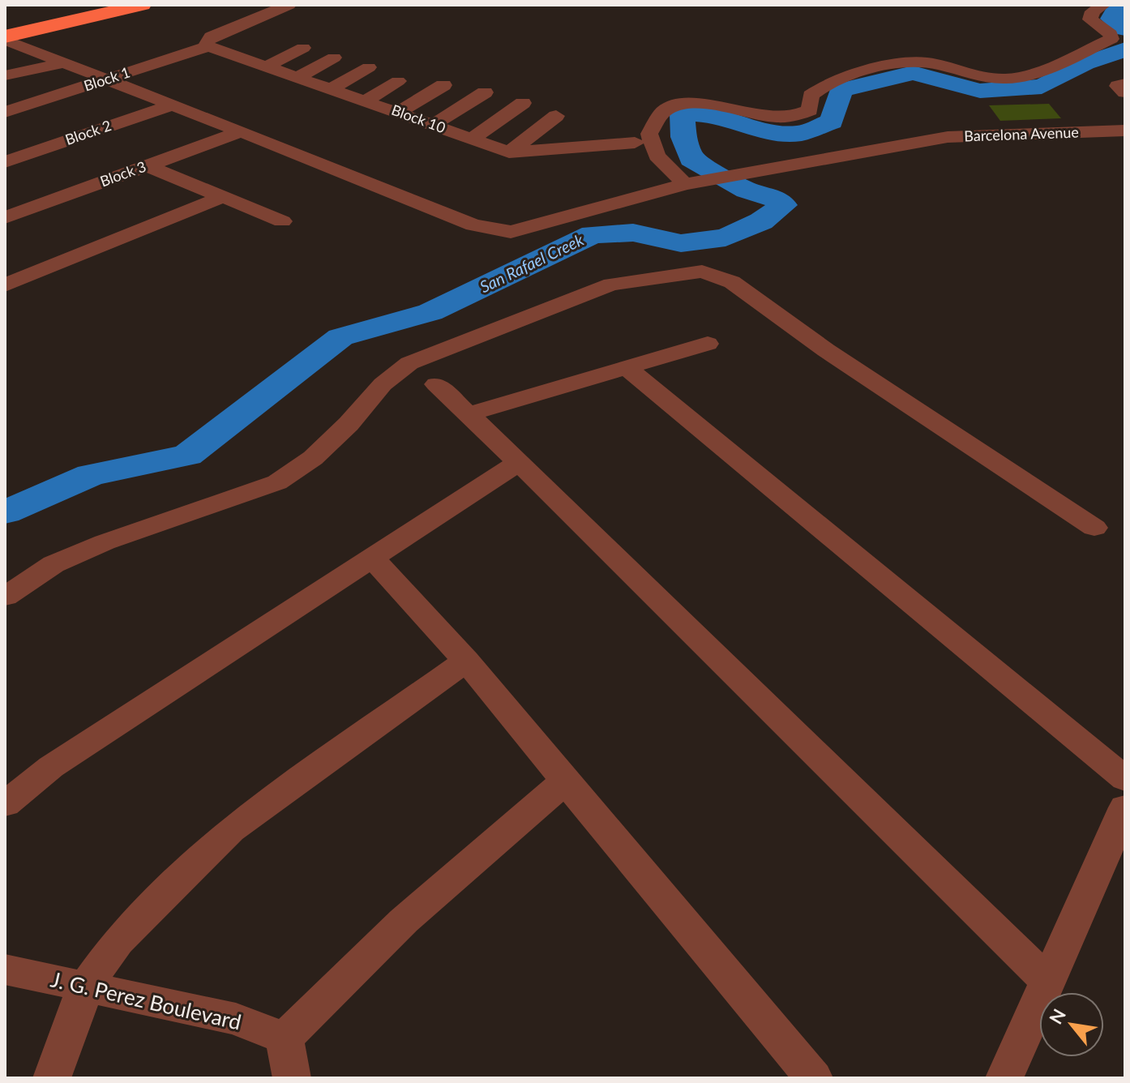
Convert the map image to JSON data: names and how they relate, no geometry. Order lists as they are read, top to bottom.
{
  "streets": {
    "street": [
      "Block 1",
      "Block 10",
      "Block 2",
      "Barcelona Avenue",
      "Block 3",
      "J. G. Perez Boulevard"
    ]
  },
  "crossings": [
    ["Block 1", "Block 10"],
    ["Block 1", "Barcelona Avenue"],
    ["Block 2", "Barcelona Avenue"],
    ["Barcelona Avenue", "Block 3"]
  ],
  "water": ["San Rafael Creek"],
  "north": "top left"
}
